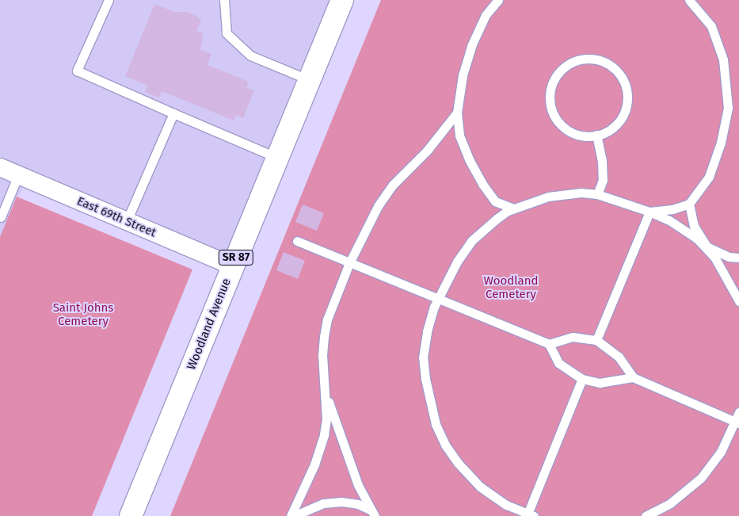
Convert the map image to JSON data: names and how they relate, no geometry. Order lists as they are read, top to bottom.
{
  "streets": {
    "main road": ["SR 87", "Woodland Avenue"],
    "street": ["East 69th Street"]
  },
  "crossings": [
    ["East 69th Street", "Woodland Avenue"]
  ],
  "parks": ["Woodland Cemetery", "Saint Johns Cemetery"]
}
